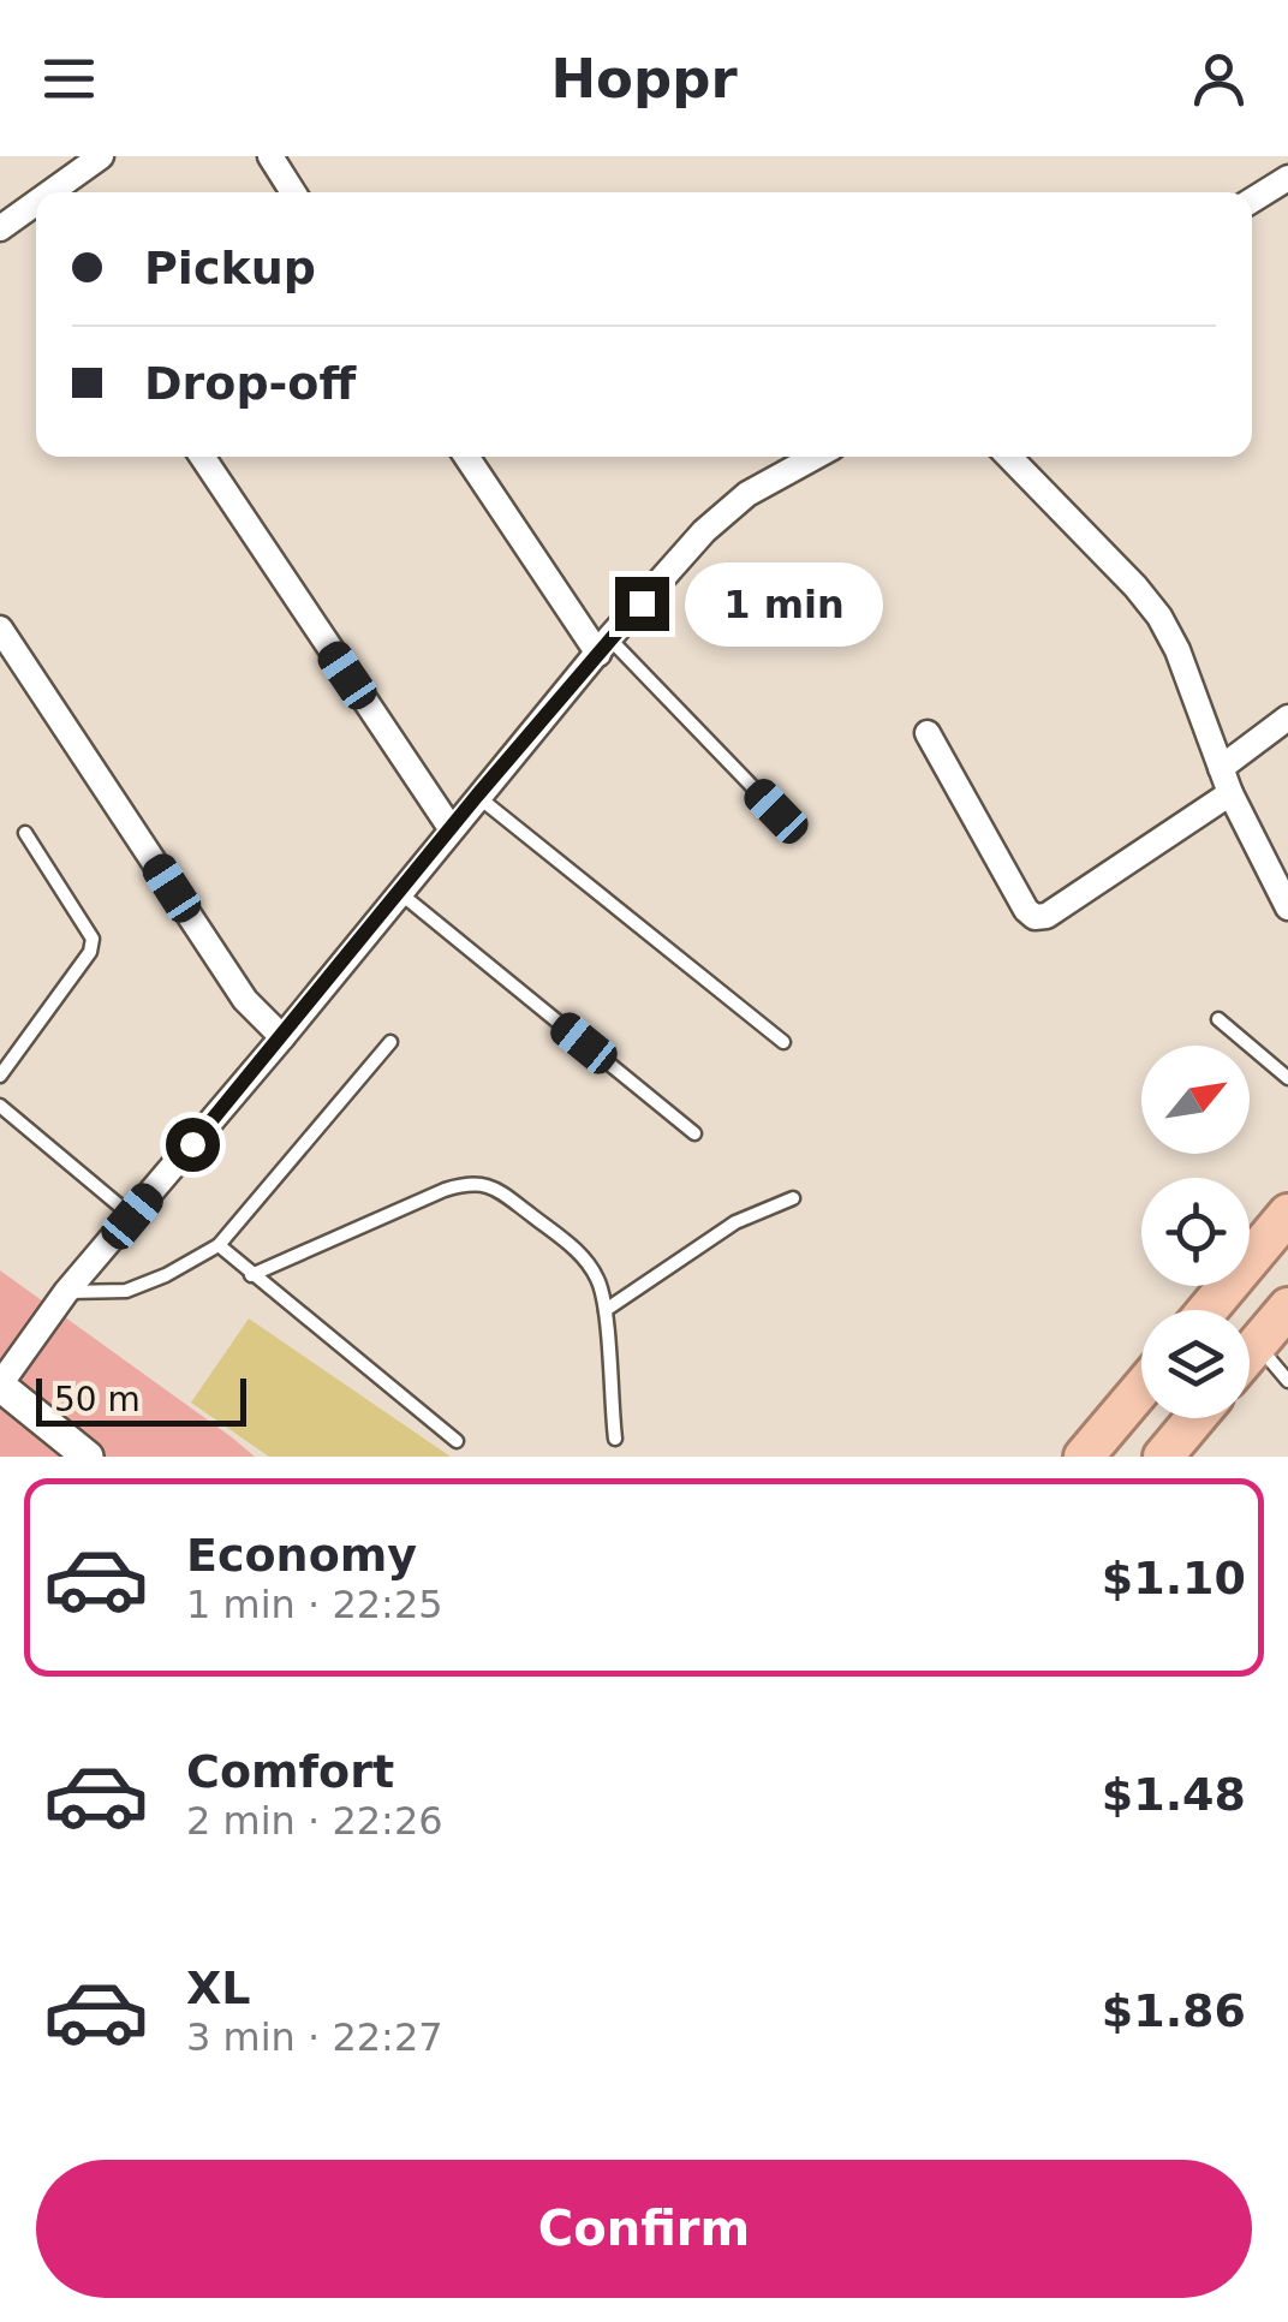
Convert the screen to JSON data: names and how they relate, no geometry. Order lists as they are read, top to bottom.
{
  "scale_bar": "50 m",
  "north": "top right",
  "page": {
    "header": "Hoppr",
    "banner": ["Pickup", "Drop-off"],
    "bubble": "1 min",
    "scale": "50 m",
    "list": [
      {
        "name": "Economy",
        "note": "1 min · 22:25",
        "value": "$1.10"
      },
      {
        "name": "Comfort",
        "note": "2 min · 22:26",
        "value": "$1.48"
      },
      {
        "name": "XL",
        "note": "3 min · 22:27",
        "value": "$1.86"
      }
    ],
    "buttons": "Confirm"
  }
}
